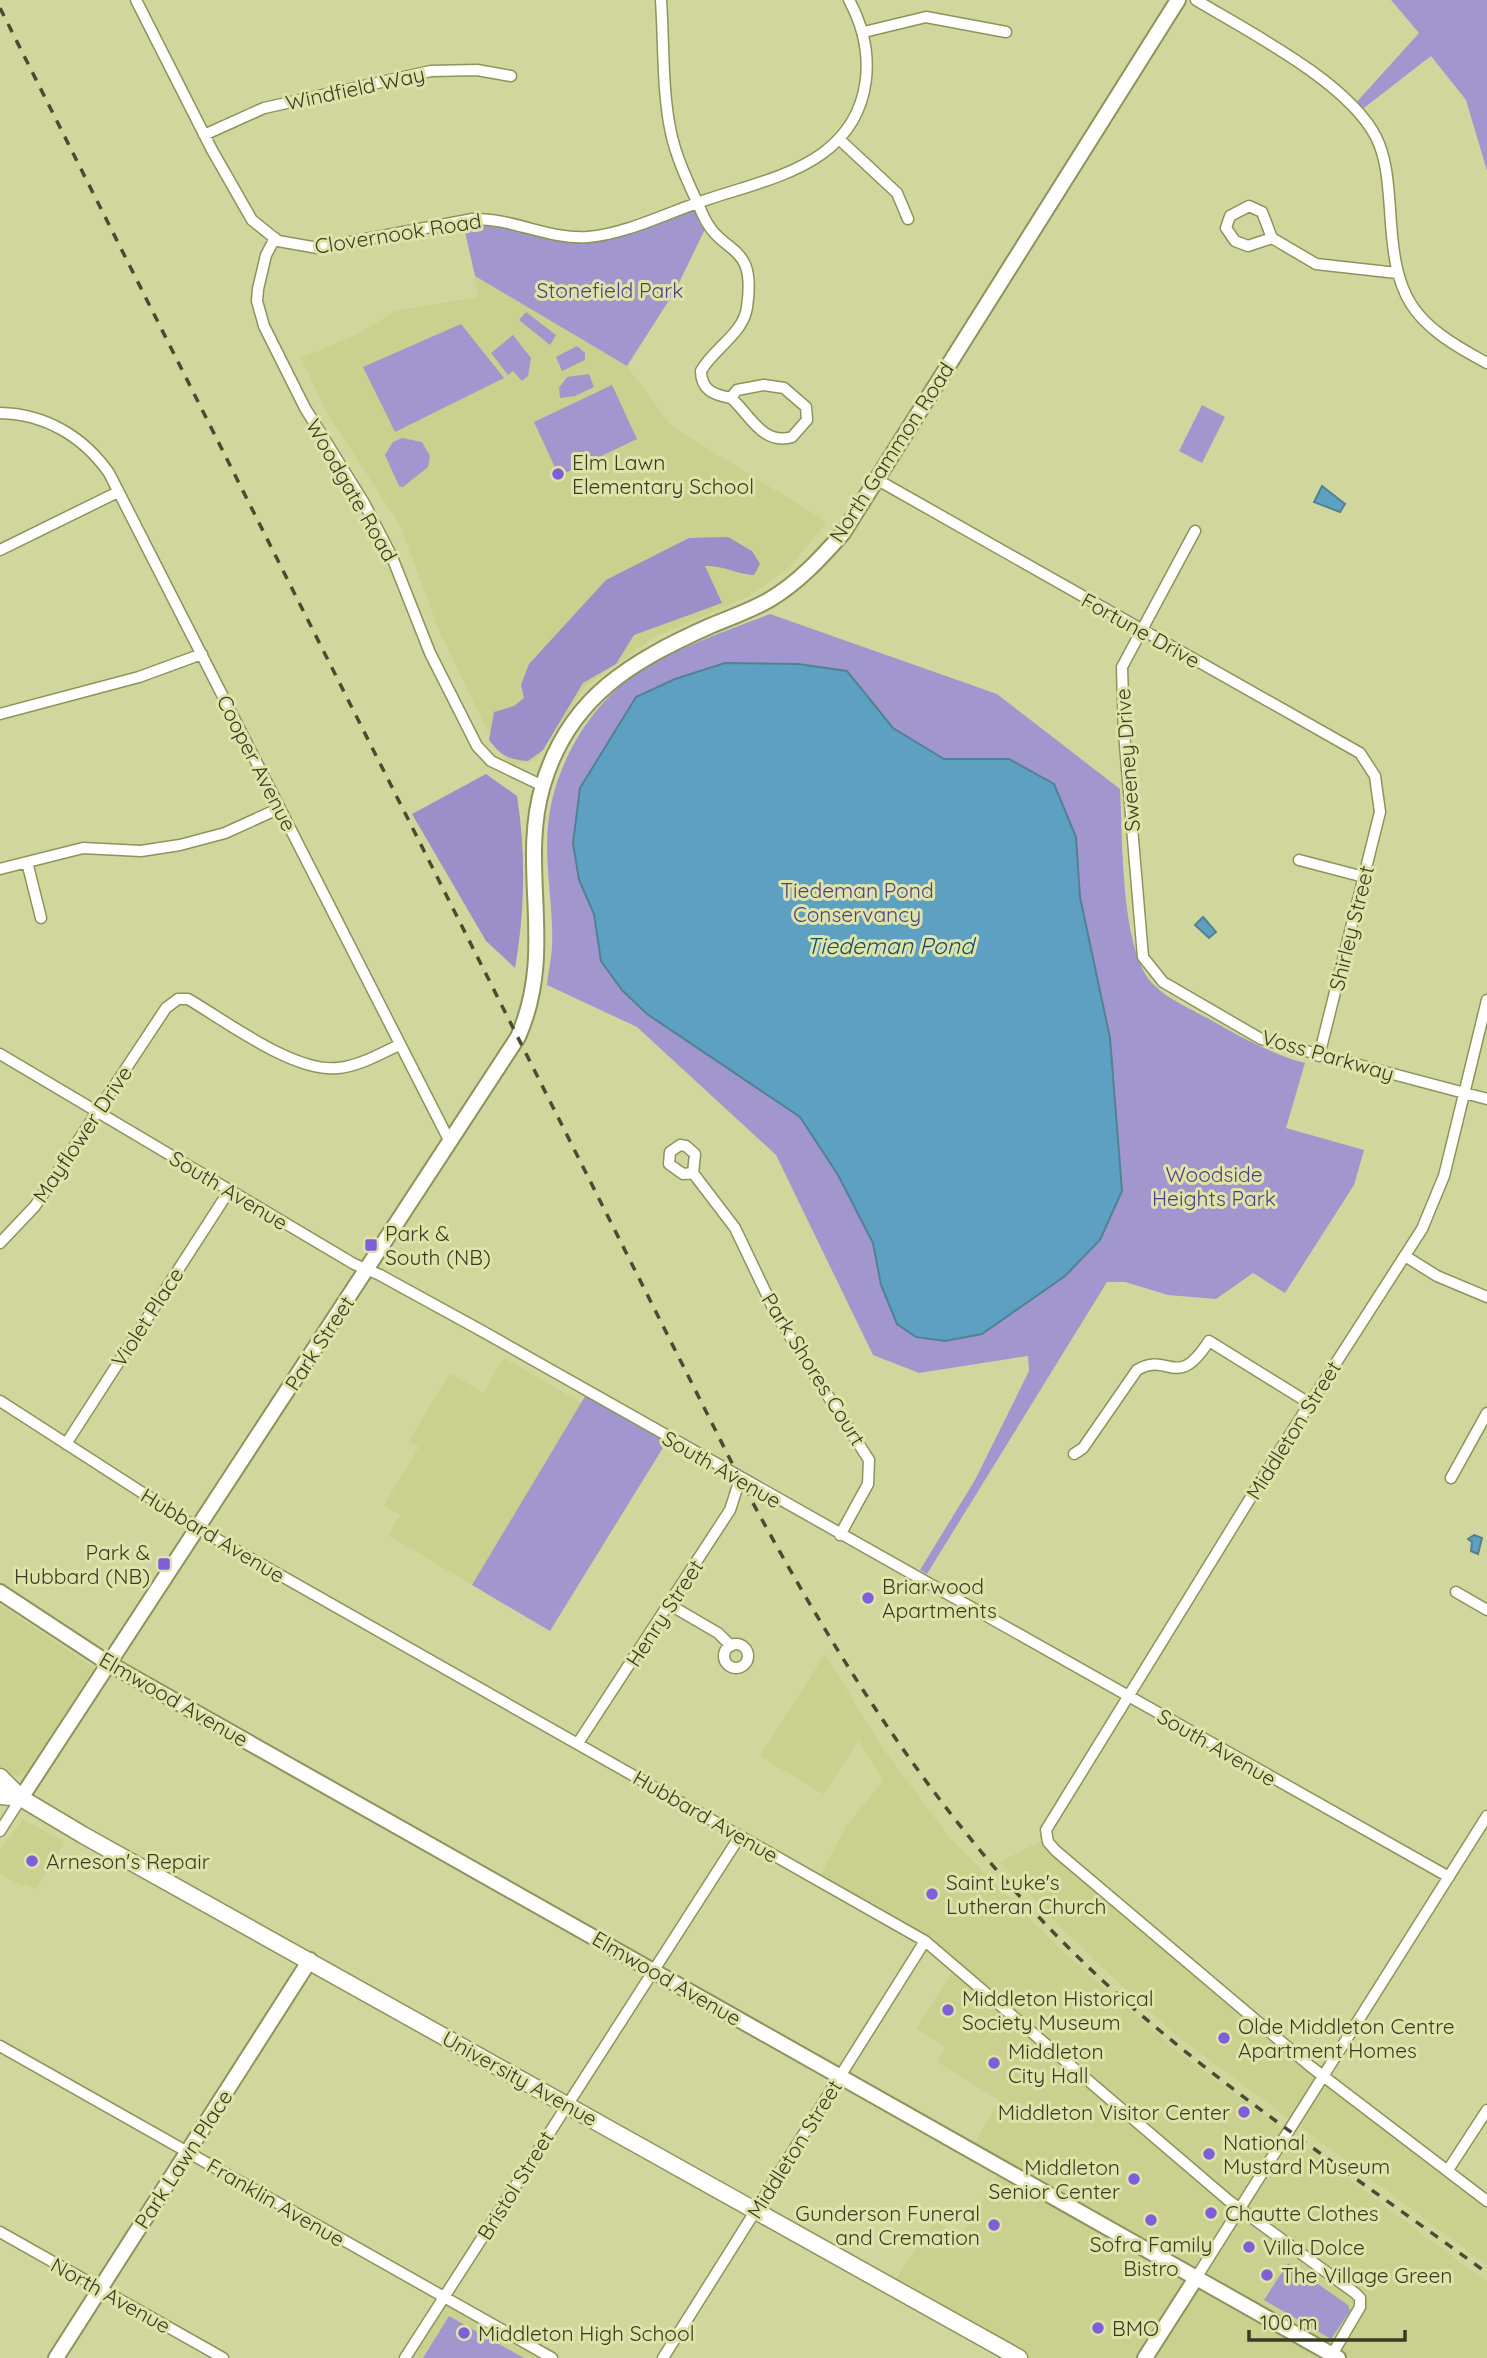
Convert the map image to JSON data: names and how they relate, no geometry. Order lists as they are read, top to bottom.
{
  "streets": {
    "main road": [
      "North Gammon Road",
      "Park Street",
      "Elmwood Avenue",
      "University Avenue",
      "Park Lawn Place"
    ],
    "street": [
      "Windfield Way",
      "Clovernook Road",
      "Woodgate Road",
      "Fortune Drive",
      "Sweeney Drive",
      "Cooper Avenue",
      "Shirley Street",
      "Voss Parkway",
      "Mayflower Drive",
      "South Avenue",
      "Violet Place",
      "Park Shores Court",
      "Middleton Street",
      "Hubbard Avenue",
      "Henry Street",
      "Bristol Street",
      "Franklin Avenue",
      "North Avenue"
    ]
  },
  "crossings": [
    ["Windfield Way", "Clovernook Road"],
    ["Clovernook Road", "Woodgate Road"],
    ["North Gammon Road", "Woodgate Road"],
    ["North Gammon Road", "Fortune Drive"],
    ["North Gammon Road", "Park Street"],
    ["Fortune Drive", "Sweeney Drive"],
    ["Fortune Drive", "Shirley Street"],
    ["Sweeney Drive", "Voss Parkway"],
    ["Cooper Avenue", "Mayflower Drive"],
    ["Cooper Avenue", "Park Street"],
    ["Shirley Street", "Voss Parkway"],
    ["Voss Parkway", "Middleton Street"],
    ["Mayflower Drive", "South Avenue"],
    ["South Avenue", "Violet Place"],
    ["South Avenue", "Park Street"],
    ["South Avenue", "Park Shores Court"],
    ["South Avenue", "Middleton Street"],
    ["South Avenue", "Henry Street"],
    ["Violet Place", "Hubbard Avenue"],
    ["Park Street", "Hubbard Avenue"],
    ["Park Street", "Elmwood Avenue"],
    ["Park Street", "University Avenue"],
    ["Middleton Street", "Hubbard Avenue"],
    ["Middleton Street", "Elmwood Avenue"],
    ["Middleton Street", "University Avenue"],
    ["Hubbard Avenue", "Henry Street"],
    ["Hubbard Avenue", "Elmwood Avenue"],
    ["Hubbard Avenue", "Bristol Street"],
    ["Elmwood Avenue", "Bristol Street"],
    ["University Avenue", "Park Lawn Place"],
    ["University Avenue", "Bristol Street"],
    ["Park Lawn Place", "Franklin Avenue"],
    ["Park Lawn Place", "North Avenue"],
    ["Bristol Street", "Franklin Avenue"]
  ],
  "water": ["Tiedeman Pond"],
  "parks": ["Stonefield Park", "Tiedeman Pond Conservancy", "Woodside Heights Park"],
  "places": {
    "other": [
      "Elm Lawn Elementary School",
      "Briarwood Apartments",
      "Arneson's Repair",
      "Saint Luke's Lutheran Church",
      "Middleton Historical Society Museum",
      "Olde Middleton Centre Apartment Homes",
      "Middleton City Hall",
      "Middleton Visitor Center",
      "National Mustard Museum",
      "Middleton Senior Center",
      "Chautte Clothes",
      "Sofra Family Bistro",
      "Gunderson Funeral and Cremation",
      "Villa Dolce",
      "The Village Green",
      "BMO",
      "Middleton High School"
    ],
    "transit": ["Park & South (NB)", "Park & Hubbard (NB)"]
  },
  "scale_bar": "100 m"
}
